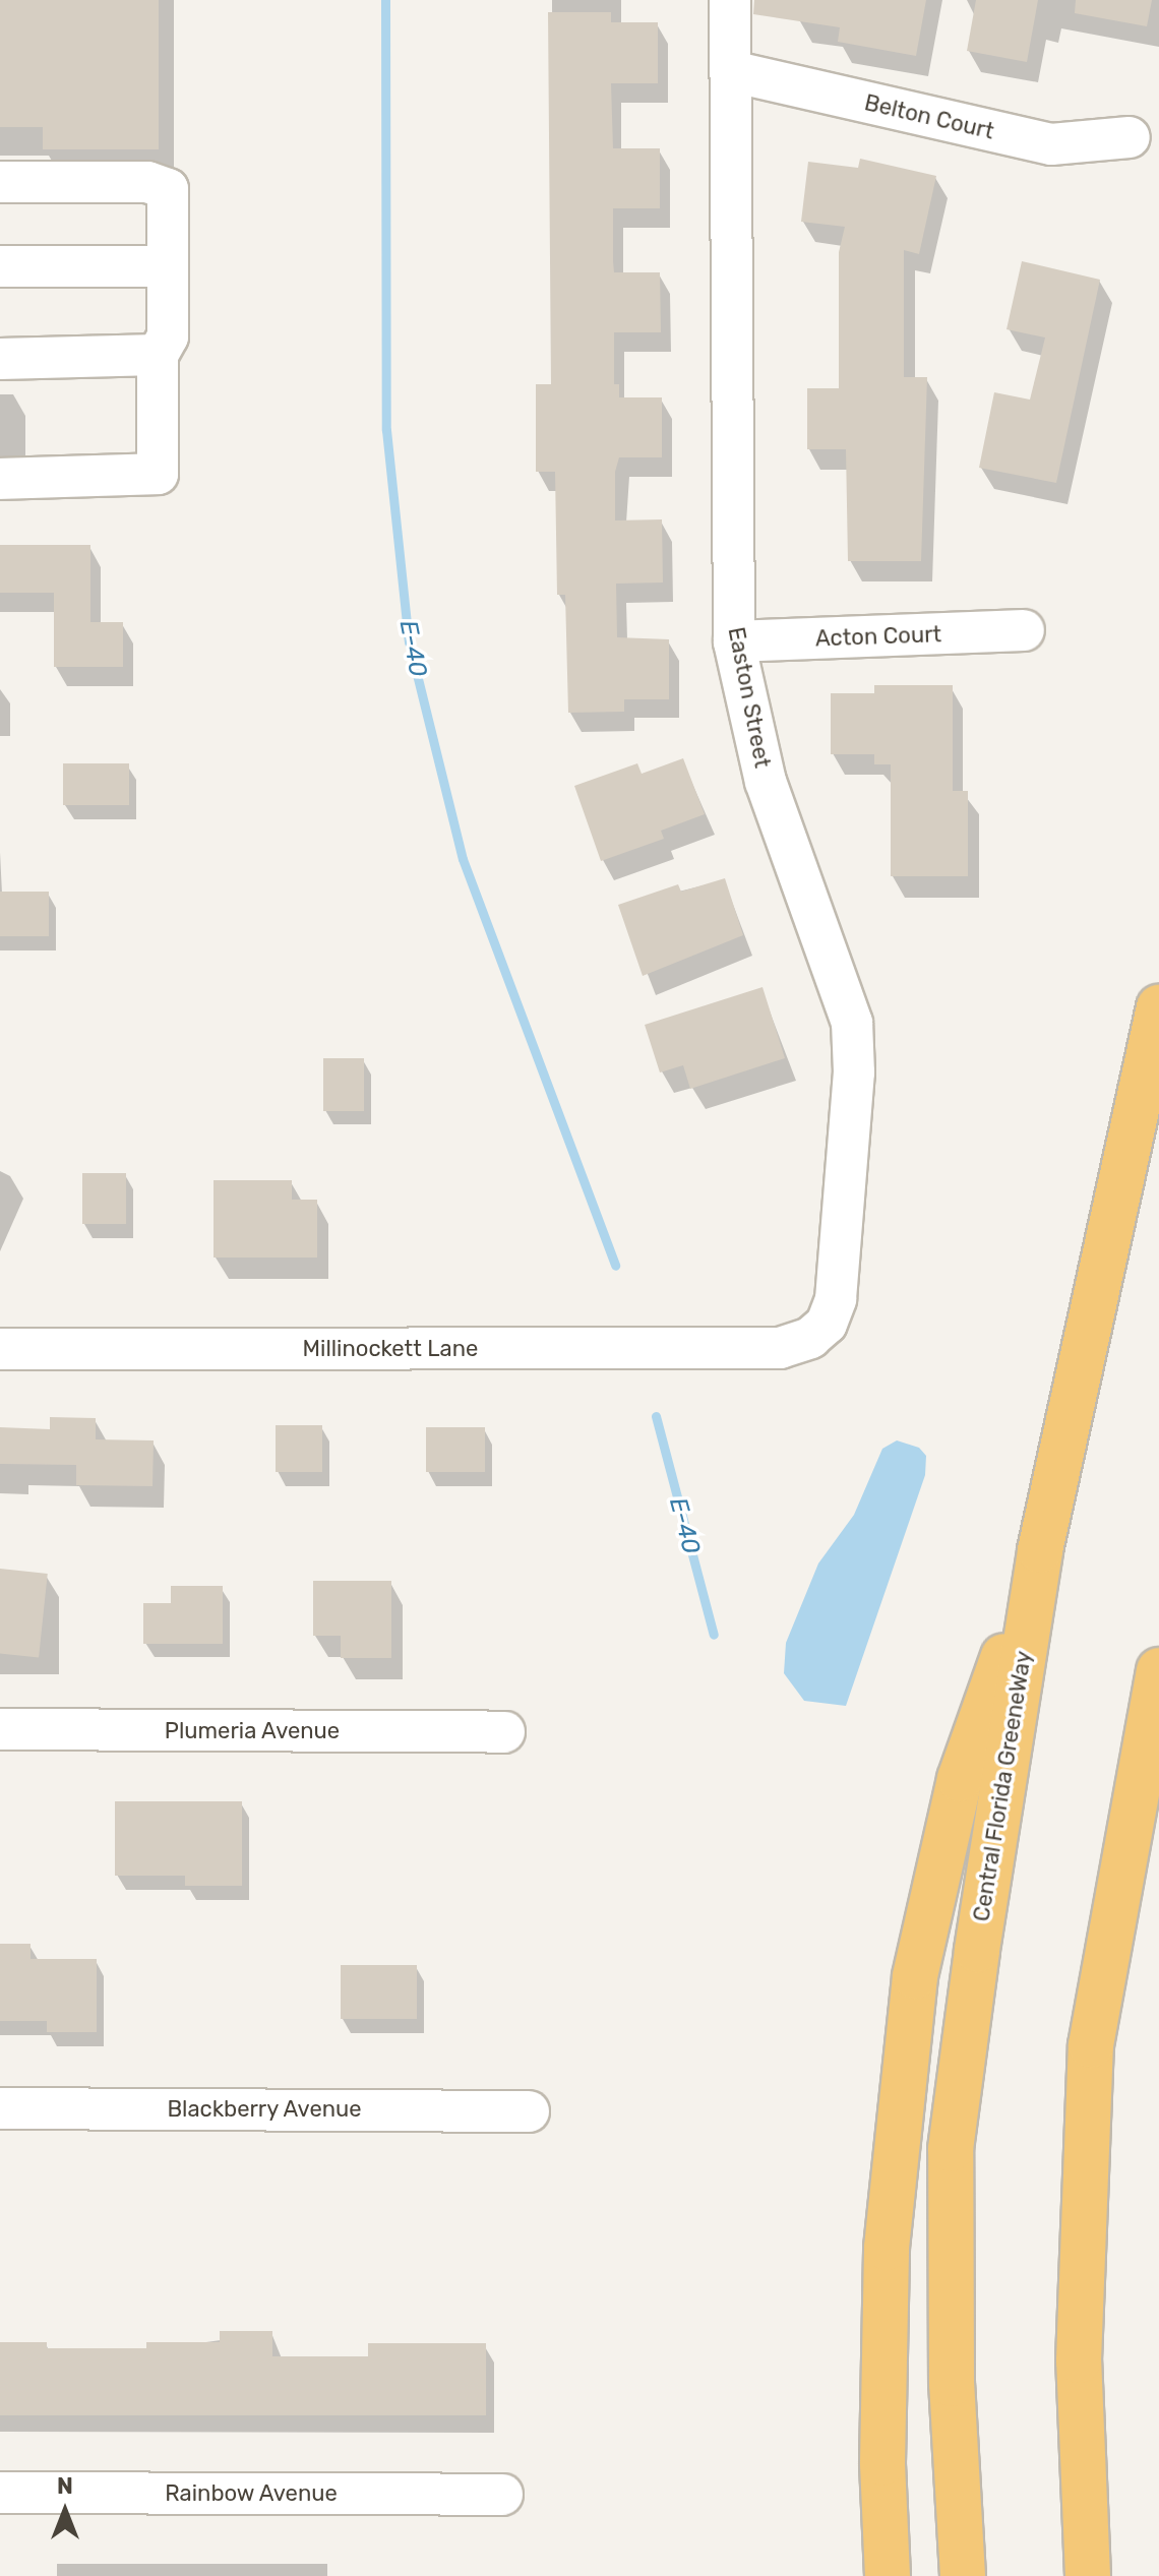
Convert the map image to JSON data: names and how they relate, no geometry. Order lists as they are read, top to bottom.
{
  "streets": {
    "highway": ["Central Florida GreeneWay"],
    "street": [
      "Belton Court",
      "Acton Court",
      "Easton Street",
      "Millinockett Lane",
      "Plumeria Avenue",
      "Blackberry Avenue",
      "Rainbow Avenue"
    ]
  },
  "crossings": [
    ["Belton Court", "Easton Street"],
    ["Acton Court", "Easton Street"],
    ["Easton Street", "Millinockett Lane"]
  ],
  "water": ["E-40"],
  "north": "top"
}
